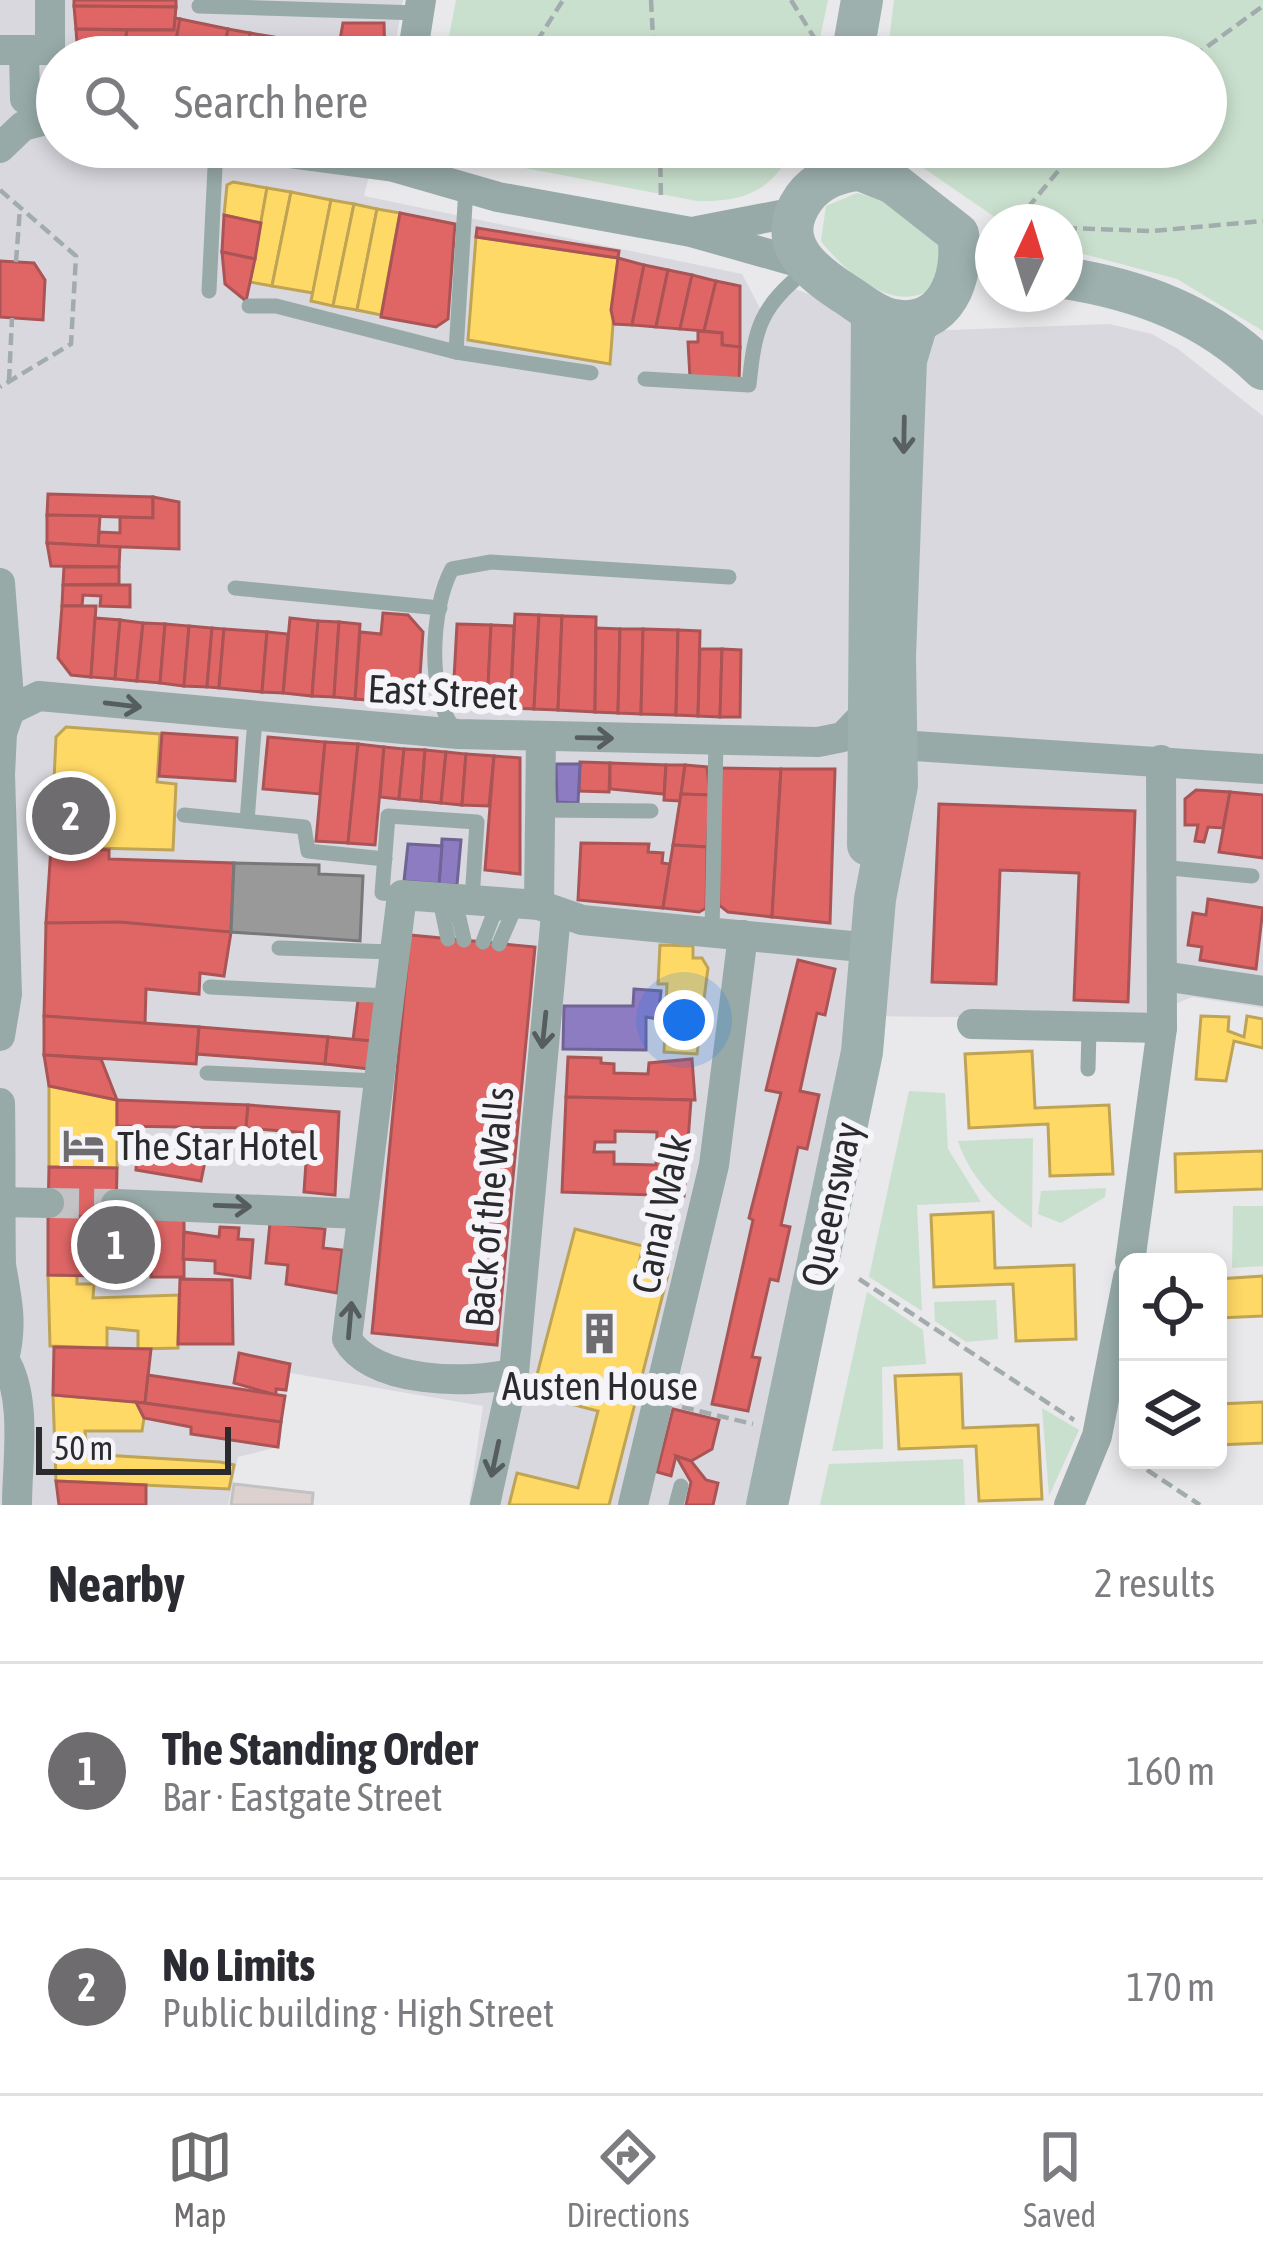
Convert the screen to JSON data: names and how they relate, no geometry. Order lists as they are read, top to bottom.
{
  "streets": {
    "street": [
      "East Street",
      "Queensway",
      "Back of the Walls",
      "Canal Walk"
    ]
  },
  "crossings": [
    ["East Street", "Queensway"],
    ["East Street", "Back of the Walls"]
  ],
  "places": {
    "hotel": ["The Star Hotel"],
    "building": ["Austen House"]
  },
  "scale_bar": "50 m",
  "north": "top",
  "page": {
    "search": "Search here",
    "pins": ["2", "1"],
    "scale": "50 m",
    "heading": ["Nearby", "2 results"],
    "list": [
      {
        "mark": "1",
        "name": "The Standing Order",
        "note": "Bar · Eastgate Street",
        "value": "160 m"
      },
      {
        "mark": "2",
        "name": "No Limits",
        "note": "Public building · High Street",
        "value": "170 m"
      }
    ],
    "nav": ["Map", "Directions", "Saved"]
  }
}
